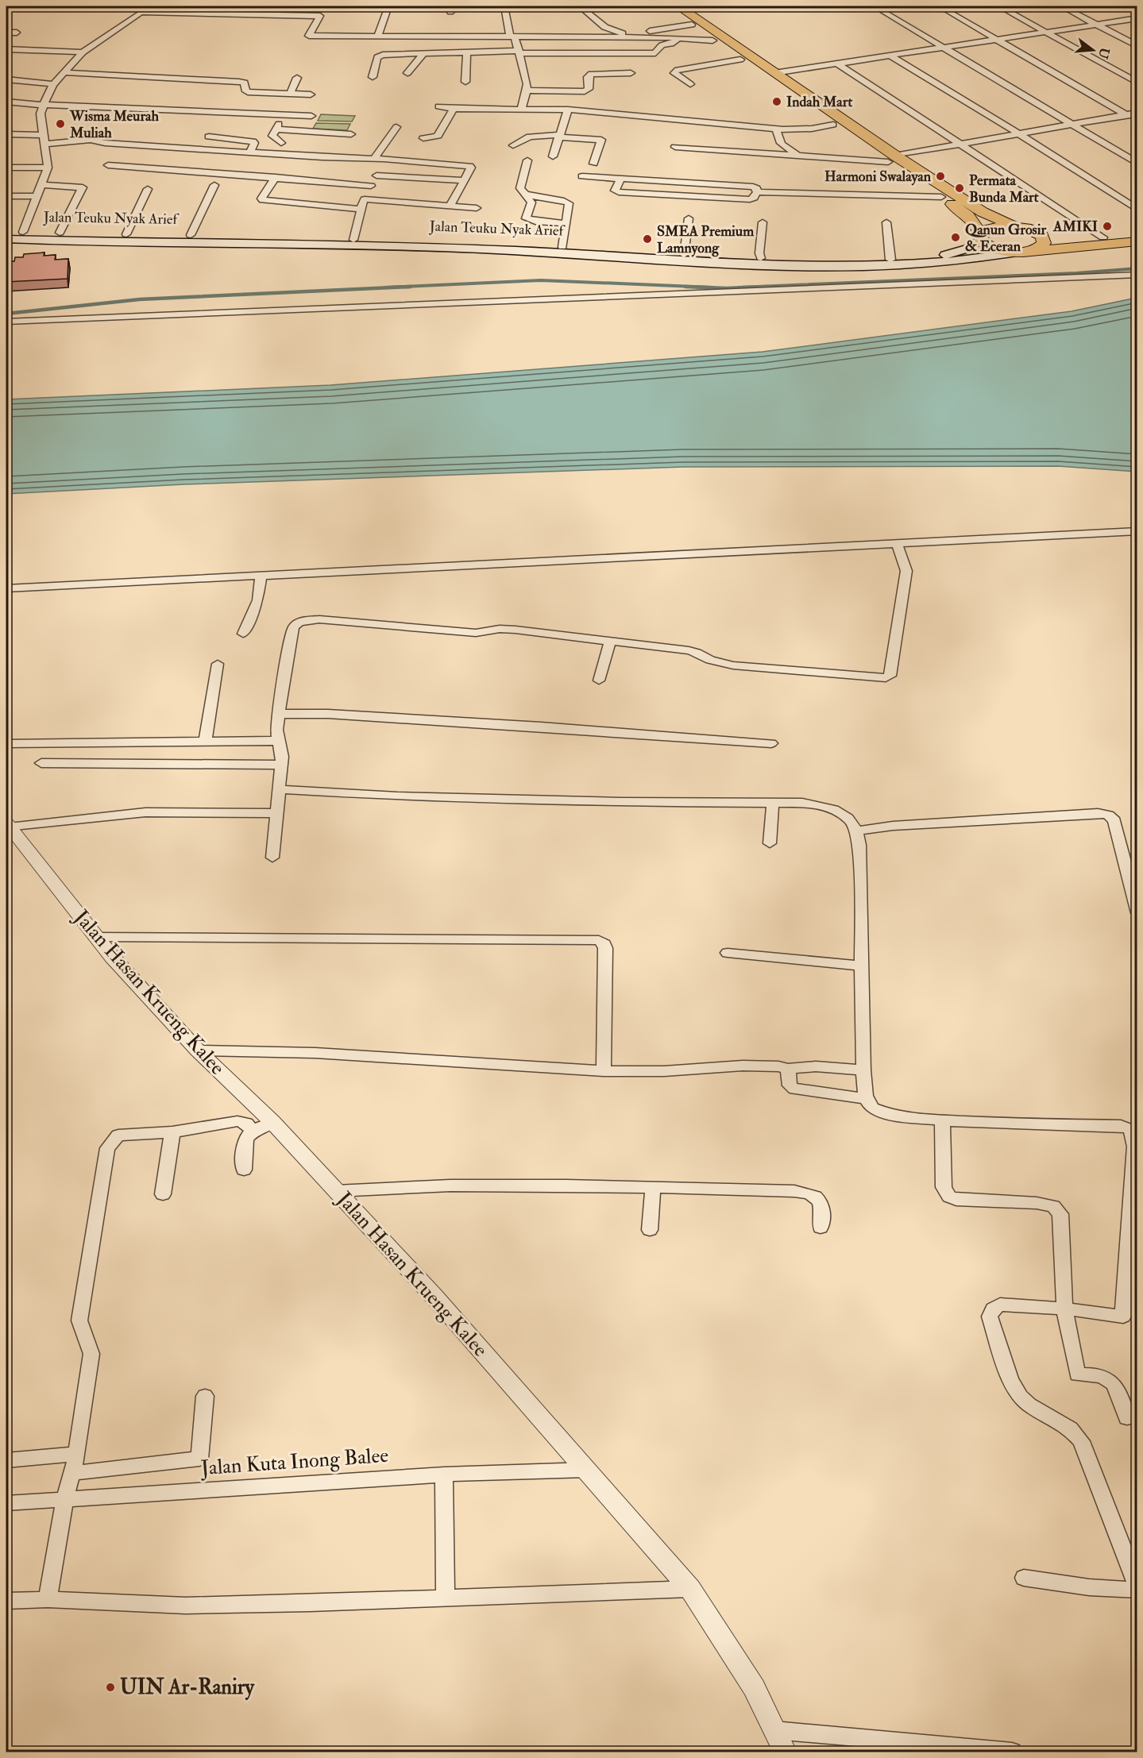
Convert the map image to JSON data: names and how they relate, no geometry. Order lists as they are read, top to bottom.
{
  "streets": {
    "main road": ["Jalan Teuku Nyak Arief"],
    "street": ["Jalan Hasan Krueng Kalee", "Jalan Kuta Inong Balee"]
  },
  "crossings": [
    ["Jalan Hasan Krueng Kalee", "Jalan Kuta Inong Balee"]
  ],
  "places": [
    "Indah Mart",
    "Wisma Meurah Muliah",
    "Harmoni Swalayan",
    "Permata Bunda Mart",
    "AMIKI",
    "Qanun Grosir & Eceran",
    "SMEA Premium Lamnyong",
    "UIN Ar-Raniry"
  ],
  "north": "right"
}
